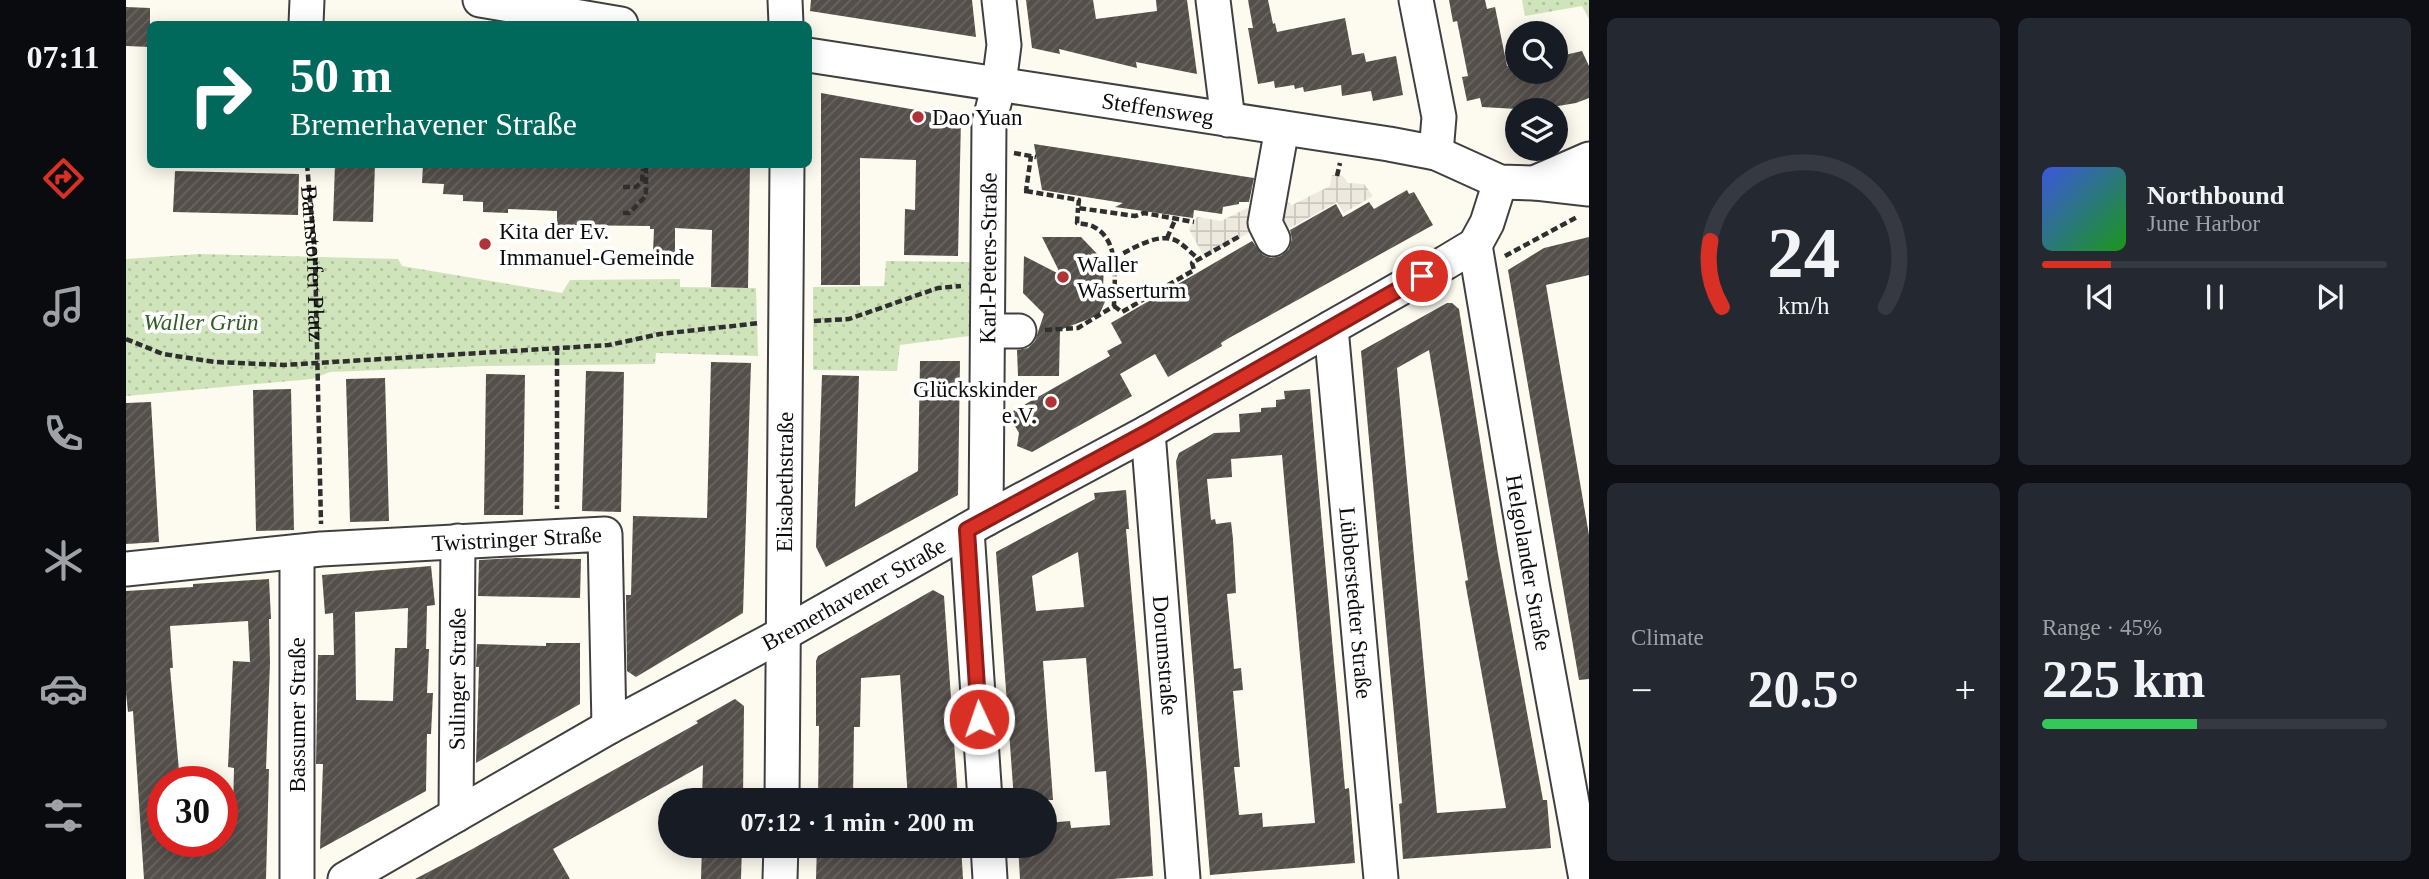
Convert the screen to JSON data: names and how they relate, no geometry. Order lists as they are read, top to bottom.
{
  "streets": {
    "street": [
      "Steffensweg",
      "Karl-Peters-Straße",
      "Elisabethstraße",
      "Twistringer Straße",
      "Helgolander Straße",
      "Bremerhavener Straße",
      "Lübberstedter Straße",
      "Dorumstraße",
      "Sulinger Straße",
      "Bassumer Straße"
    ],
    "path": ["Barnstorfer Platz"]
  },
  "crossings": [
    ["Steffensweg", "Karl-Peters-Straße"],
    ["Karl-Peters-Straße", "Bremerhavener Straße"],
    ["Elisabethstraße", "Bremerhavener Straße"],
    ["Twistringer Straße", "Bremerhavener Straße"],
    ["Twistringer Straße", "Sulinger Straße"],
    ["Twistringer Straße", "Bassumer Straße"],
    ["Helgolander Straße", "Bremerhavener Straße"],
    ["Bremerhavener Straße", "Lübberstedter Straße"],
    ["Bremerhavener Straße", "Dorumstraße"],
    ["Bremerhavener Straße", "Sulinger Straße"]
  ],
  "parks": ["Waller Grün"],
  "places": [
    "Dao Yuan",
    "Kita der Ev. Immanuel-Gemeinde",
    "Waller Wasserturm",
    "Glückskinder e.V."
  ],
  "page": {
    "tabs": "07:11",
    "turn": ["50 m", "Bremerhavener Straße"],
    "song": ["Northbound", "June Harbor"],
    "tile": [
      "Climate",
      ["Range · 45%", "225 km"]
    ],
    "heat": ["−", "20.5°", "+"],
    "limit": "30",
    "trip": "07:12 · 1 min · 200 m",
    "gauge": ["24", "km/h"]
  }
}
